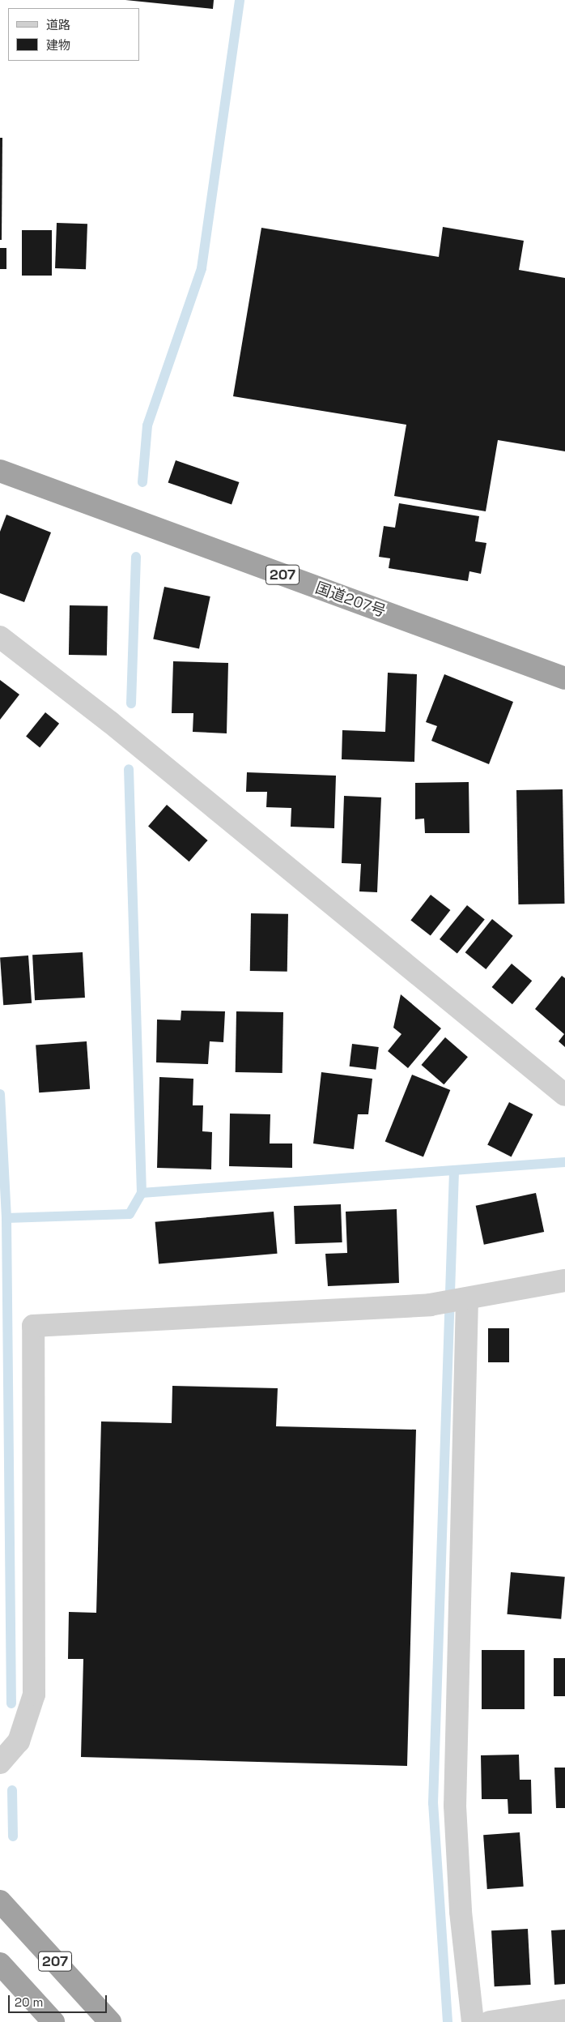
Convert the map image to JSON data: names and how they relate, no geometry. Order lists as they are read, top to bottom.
{
  "streets": {
    "highway": ["207", "国道207号"]
  },
  "legend": ["道路", "建物"],
  "scale_bar": "20 m"
}
